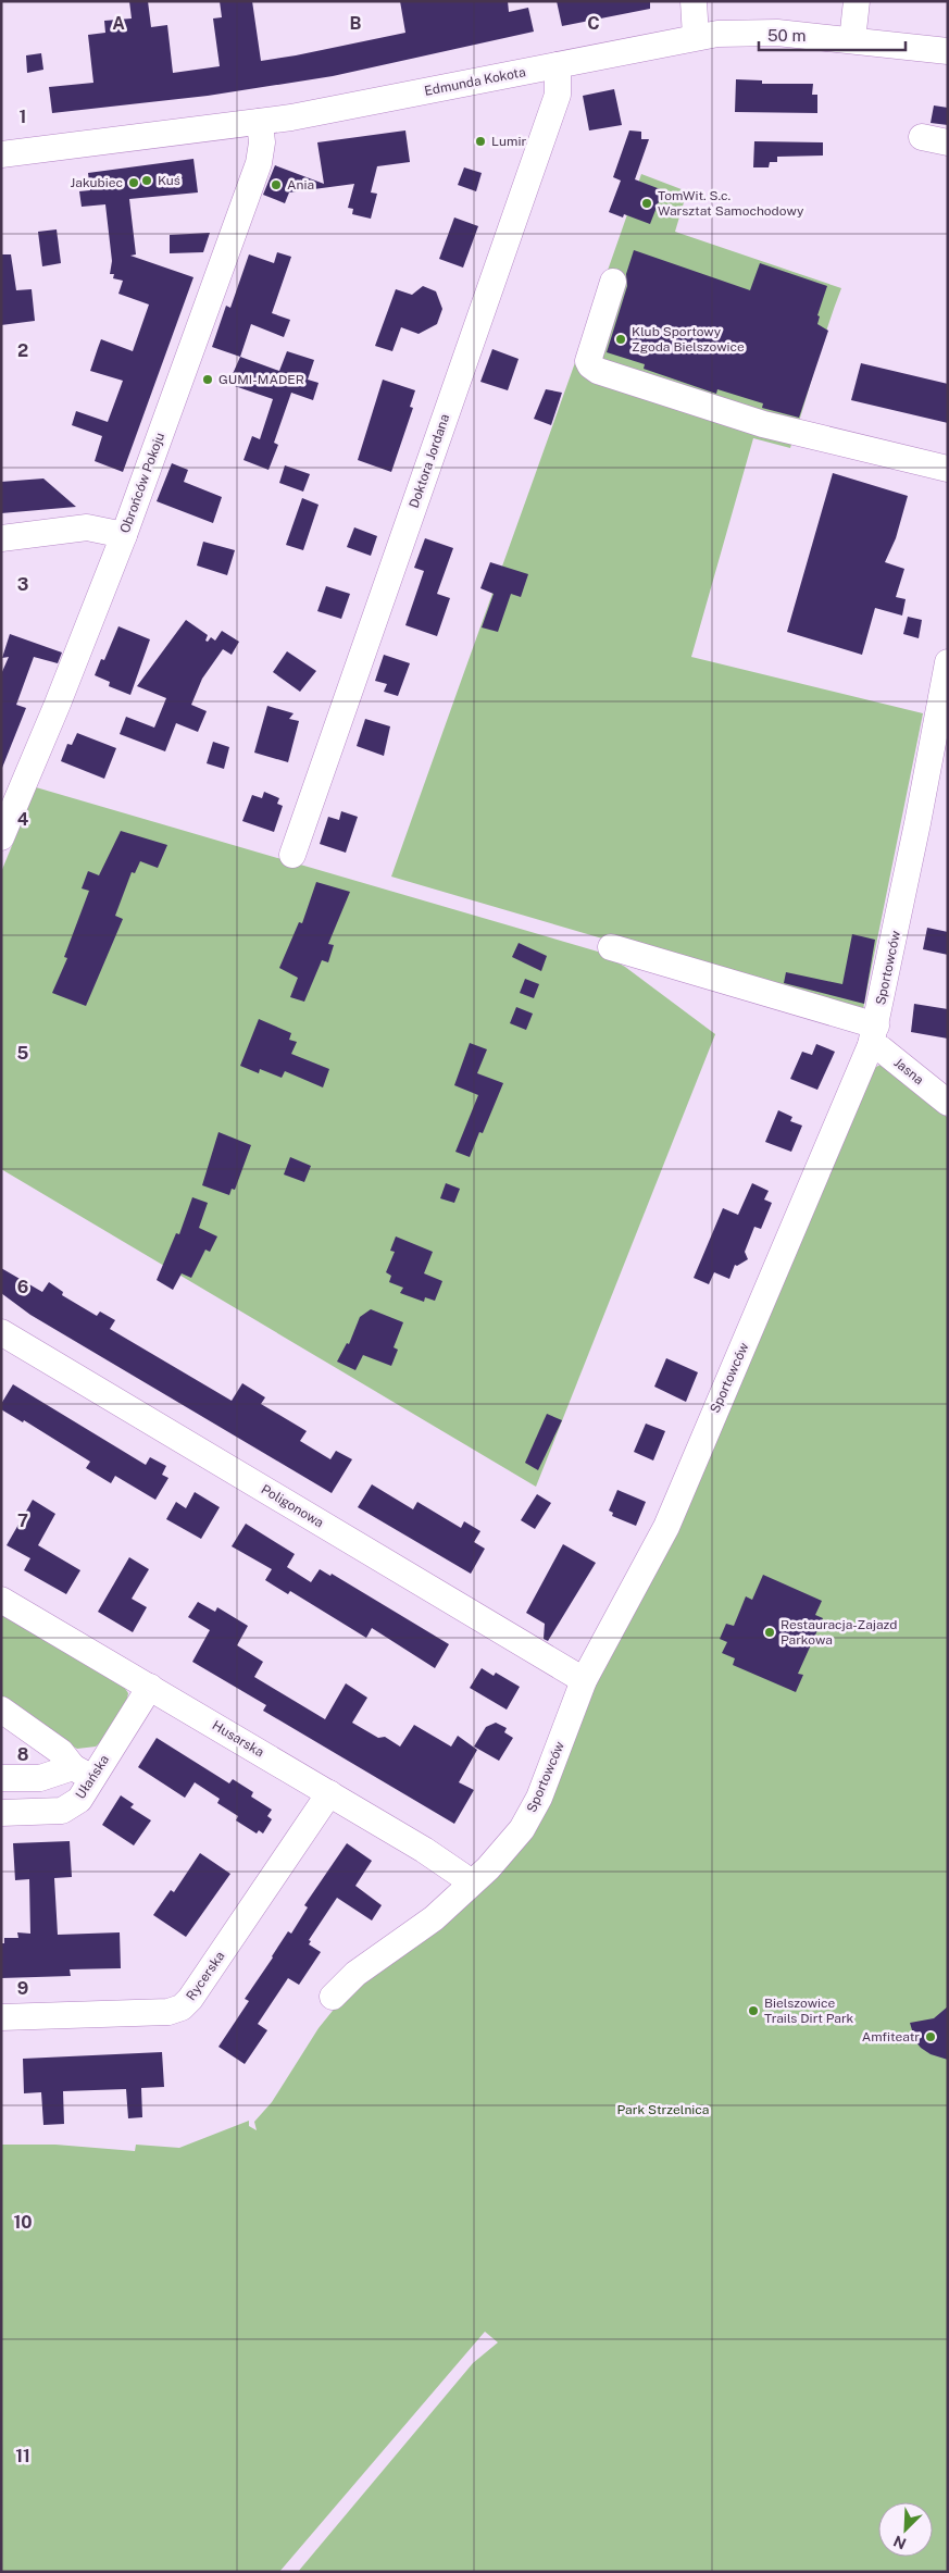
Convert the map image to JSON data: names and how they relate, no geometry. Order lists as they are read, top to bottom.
{
  "streets": {
    "street": [
      "Edmunda Kokota",
      "Doktora Jordana",
      "Obrońców Pokoju",
      "Sportowców",
      "Jasna",
      "Poligonowa",
      "Husarska",
      "Ułańska",
      "Rycerska"
    ]
  },
  "crossings": [
    ["Edmunda Kokota", "Doktora Jordana"],
    ["Edmunda Kokota", "Obrońców Pokoju"],
    ["Sportowców", "Jasna"],
    ["Sportowców", "Poligonowa"],
    ["Sportowców", "Husarska"],
    ["Husarska", "Ułańska"],
    ["Husarska", "Rycerska"]
  ],
  "parks": ["Park Strzelnica"],
  "places": [
    "Lumir",
    "Kuś",
    "Jakubiec",
    "Ania",
    "TomWit. S.c. Warsztat Samochodowy",
    "Klub Sportowy Zgoda Bielszowice",
    "GUMI-MADER",
    "Restauracja-Zajazd Parkowa",
    "Bielszowice Trails Dirt Park",
    "Amfiteatr"
  ],
  "scale_bar": "50 m",
  "north": "bottom left",
  "grid": {
    "columns": ["A", "B", "C"],
    "rows": [
      "1",
      "2",
      "3",
      "4",
      "5",
      "6",
      "7",
      "8",
      "9",
      "10",
      "11"
    ]
  }
}
